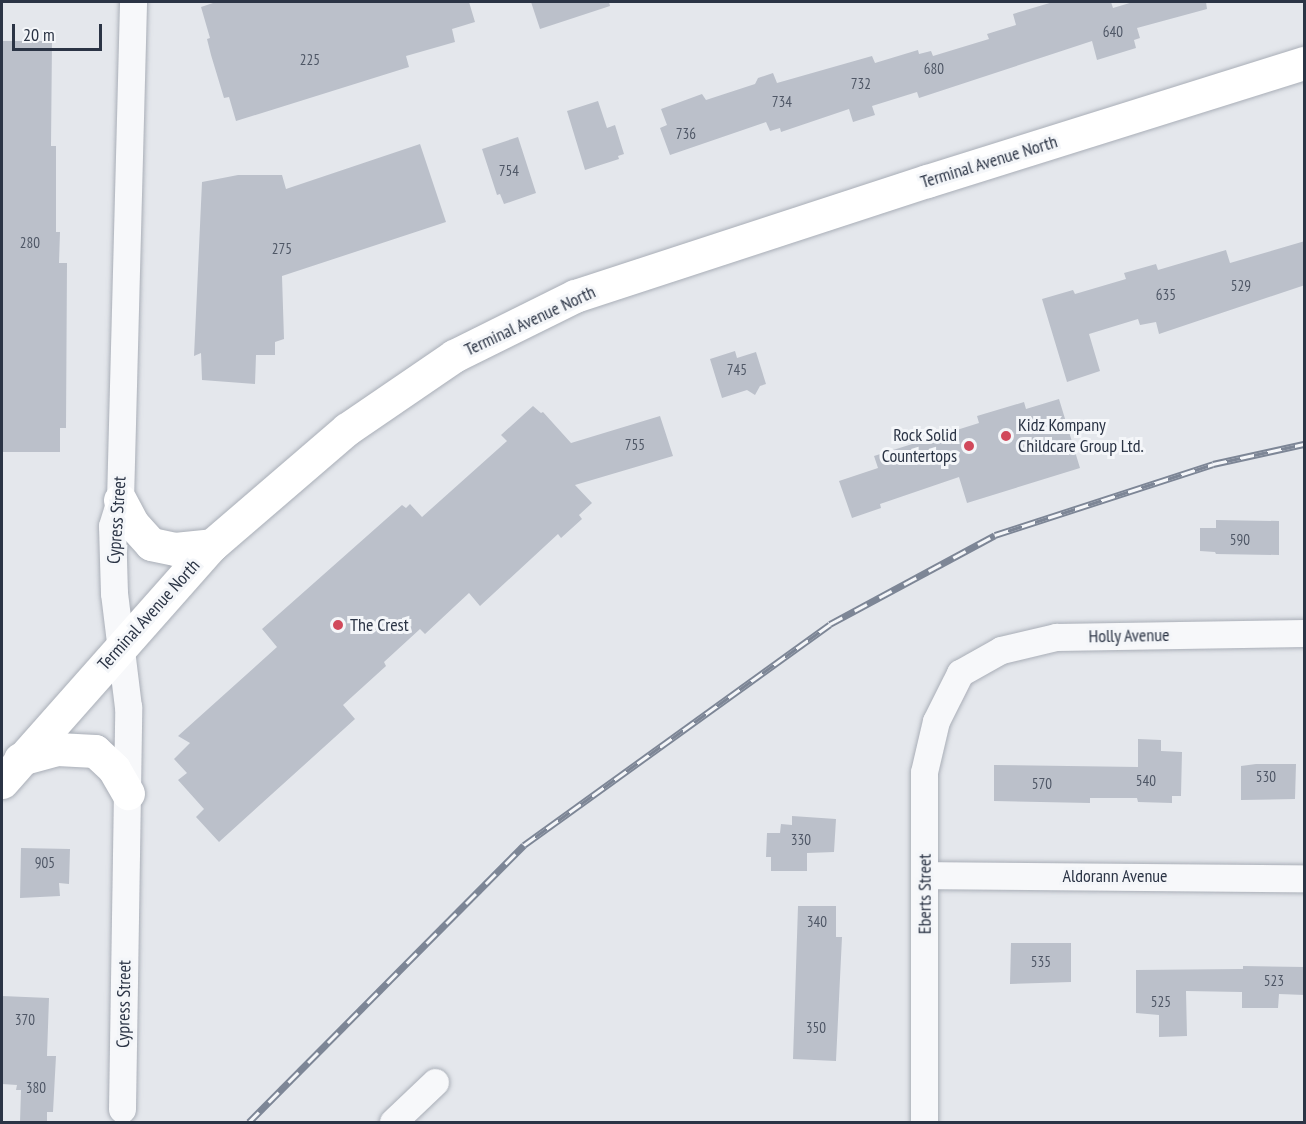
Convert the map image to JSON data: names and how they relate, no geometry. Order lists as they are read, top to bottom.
{
  "streets": {
    "main road": ["Terminal Avenue North"],
    "street": [
      "Cypress Street",
      "Holly Avenue",
      "Aldorann Avenue",
      "Eberts Street"
    ]
  },
  "crossings": [
    ["Terminal Avenue North", "Cypress Street"],
    ["Holly Avenue", "Eberts Street"],
    ["Aldorann Avenue", "Eberts Street"]
  ],
  "places": ["Kidz Kompany Childcare Group Ltd.", "Rock Solid Countertops", "The Crest"],
  "house_numbers": [
    "640",
    "225",
    "680",
    "732",
    "734",
    "736",
    "754",
    "280",
    "275",
    "529",
    "635",
    "745",
    "755",
    "590",
    "530",
    "540",
    "570",
    "330",
    "905",
    "340",
    "535",
    "523",
    "525",
    "370",
    "350",
    "380"
  ],
  "scale_bar": "20 m"
}
